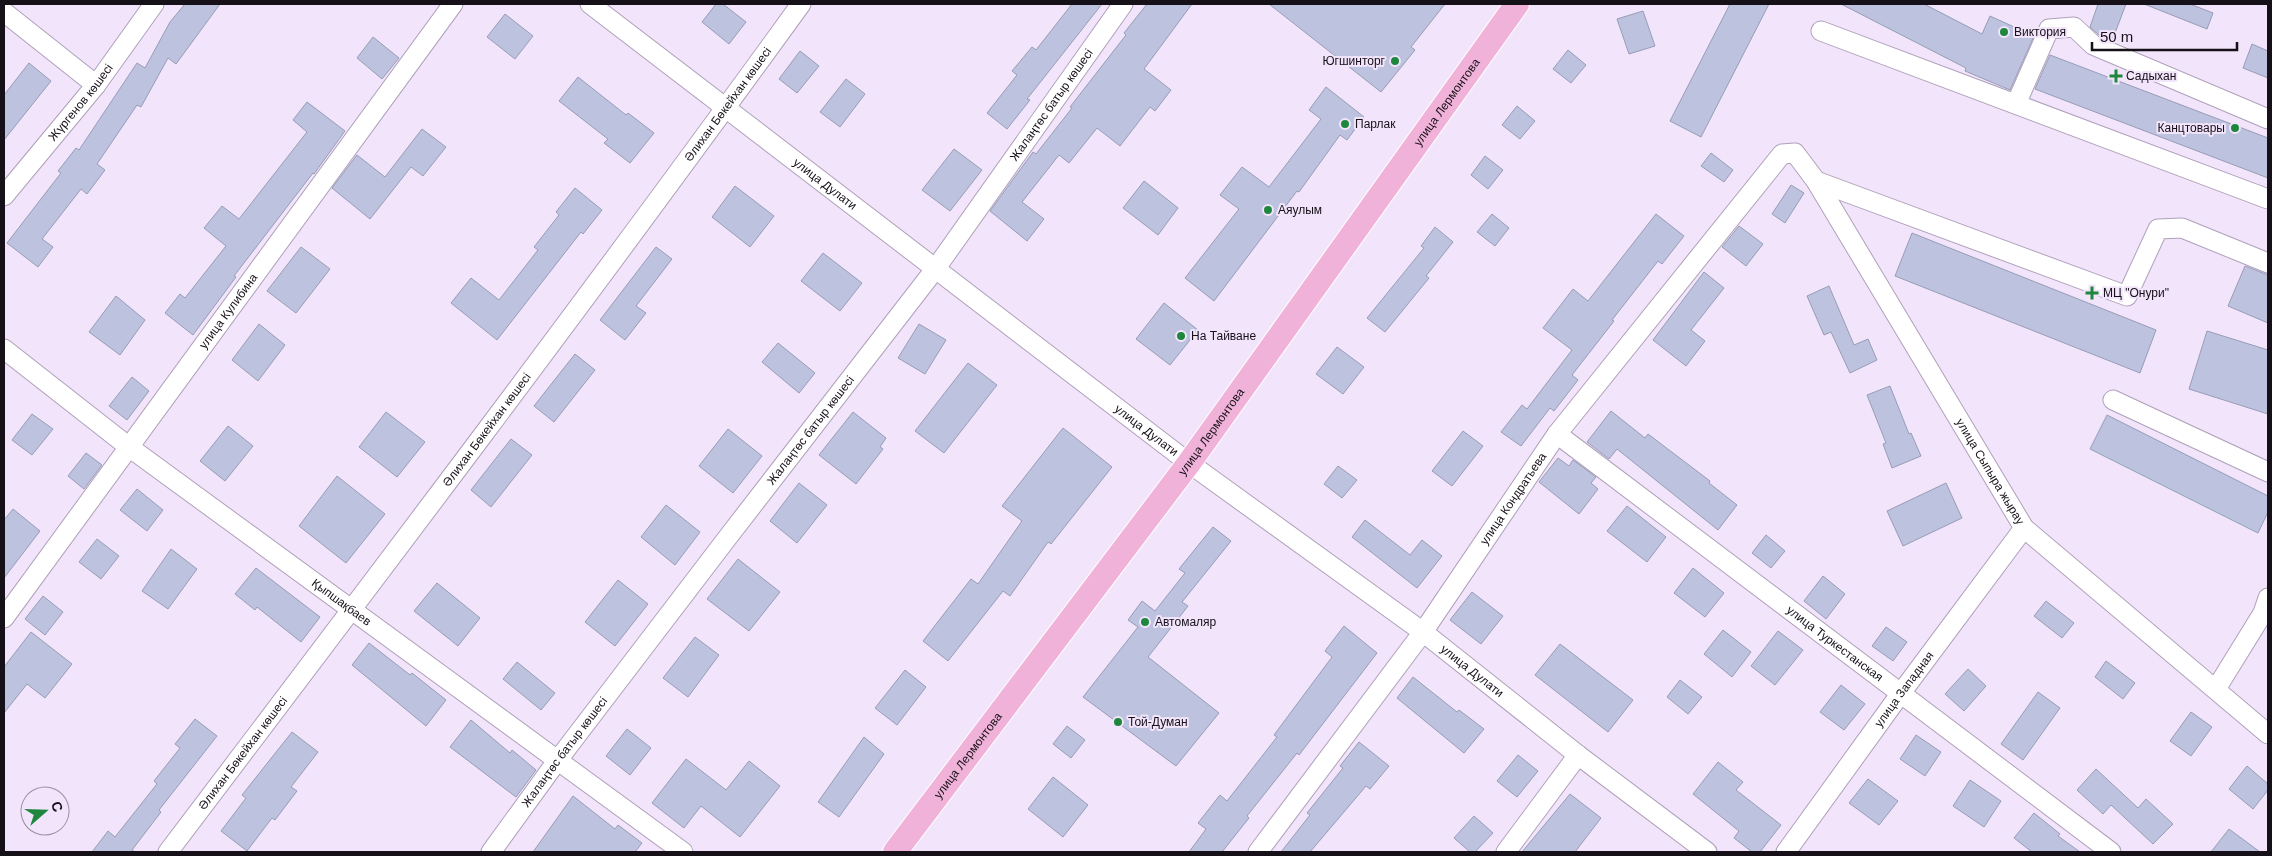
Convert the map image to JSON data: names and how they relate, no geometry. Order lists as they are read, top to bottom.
{
  "streets": {
    "main road": ["улица Лермонтова"],
    "street": [
      "Жүргенов көшесі",
      "Әлихан Бөкейхан көшесі",
      "Жалаңтөс батыр көшесі",
      "улица Дулати",
      "улица Кулибина",
      "улица Сыпыра жырау",
      "улица Кондратьева",
      "Қыпшақбаев",
      "улица Туркестанская",
      "улица Западная"
    ]
  },
  "crossings": [
    ["улица Лермонтова", "улица Дулати"],
    ["Әлихан Бөкейхан көшесі", "улица Дулати"],
    ["Әлихан Бөкейхан көшесі", "Қыпшақбаев"],
    ["Жалаңтөс батыр көшесі", "улица Дулати"],
    ["Жалаңтөс батыр көшесі", "Қыпшақбаев"],
    ["улица Дулати", "улица Кондратьева"],
    ["улица Кулибина", "Қыпшақбаев"],
    ["улица Сыпыра жырау", "улица Кондратьева"],
    ["улица Сыпыра жырау", "улица Западная"],
    ["улица Кондратьева", "улица Туркестанская"],
    ["улица Туркестанская", "улица Западная"]
  ],
  "places": {
    "other": [
      "Виктория",
      "Югшинторг",
      "Парлак",
      "Канцтовары",
      "Аяулым",
      "На Тайване",
      "Автомаляр",
      "Той-Думан"
    ],
    "health": ["Садыхан", "МЦ \"Онури\""]
  },
  "scale_bar": "50 m",
  "north": "right"
}
